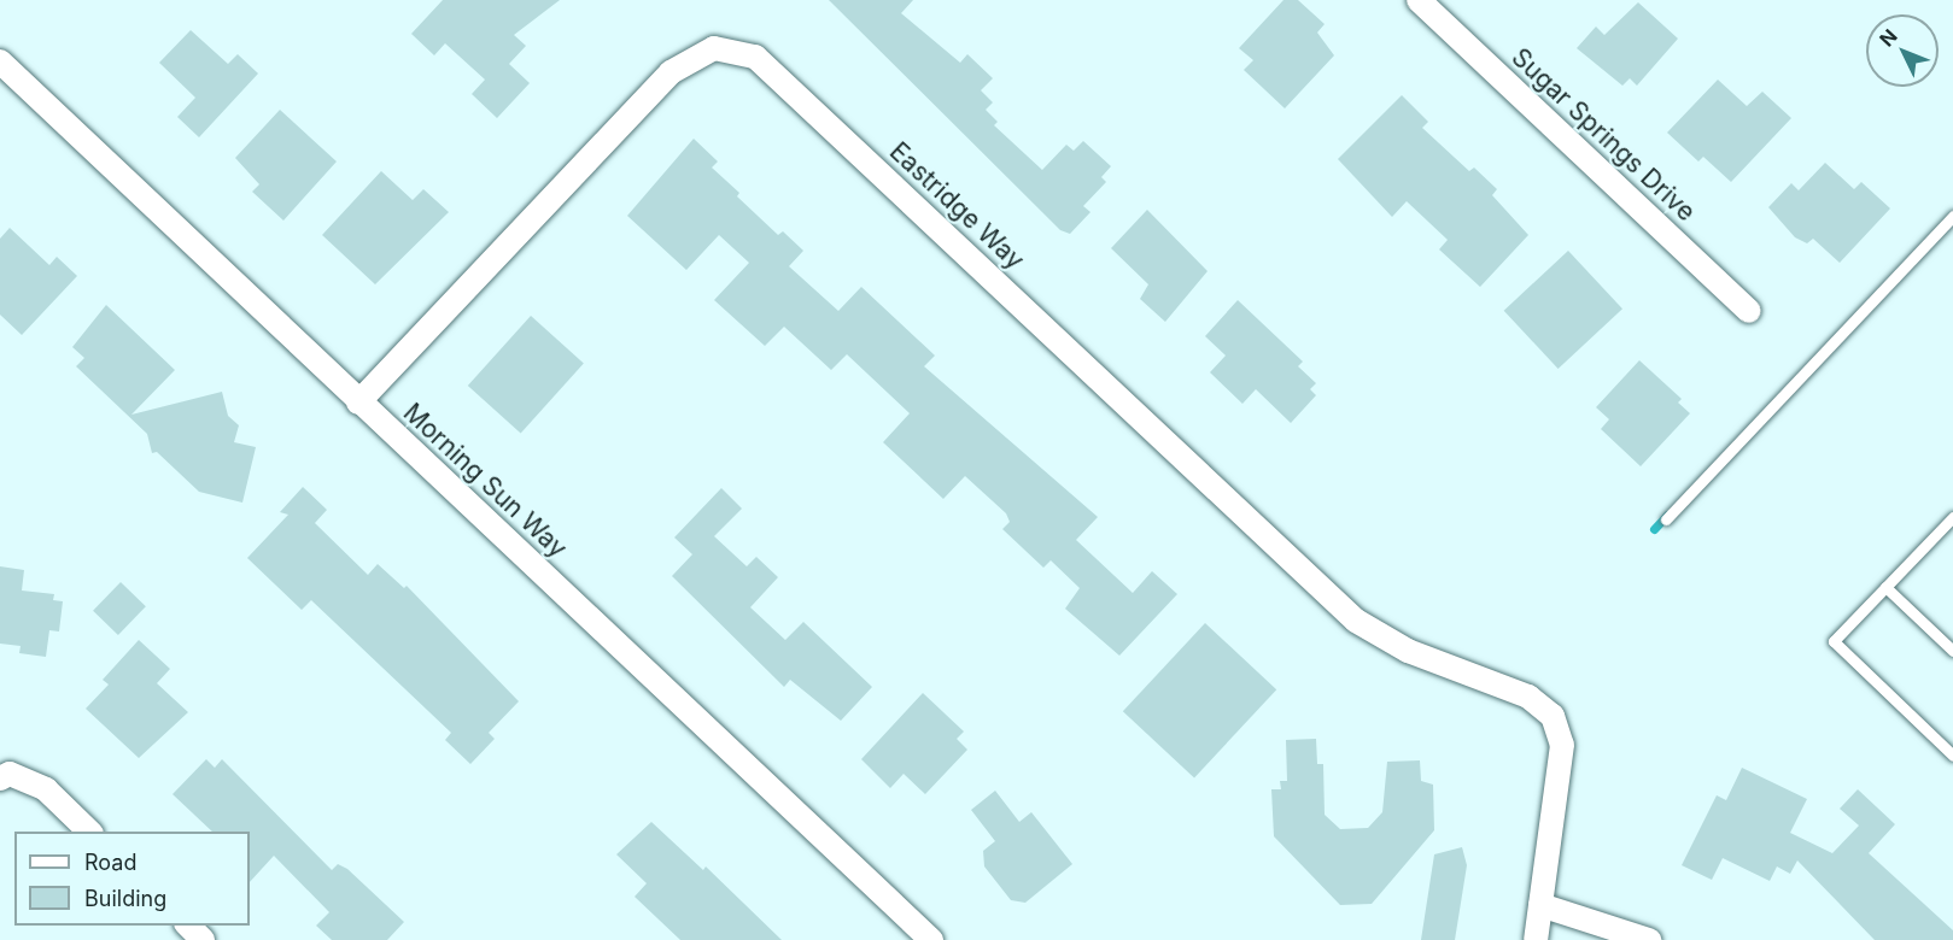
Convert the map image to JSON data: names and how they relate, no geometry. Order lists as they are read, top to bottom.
{
  "streets": {
    "street": ["Sugar Springs Drive", "Eastridge Way", "Morning Sun Way"]
  },
  "crossings": [
    ["Eastridge Way", "Morning Sun Way"]
  ],
  "legend": ["Road", "Building"],
  "north": "top left"
}
